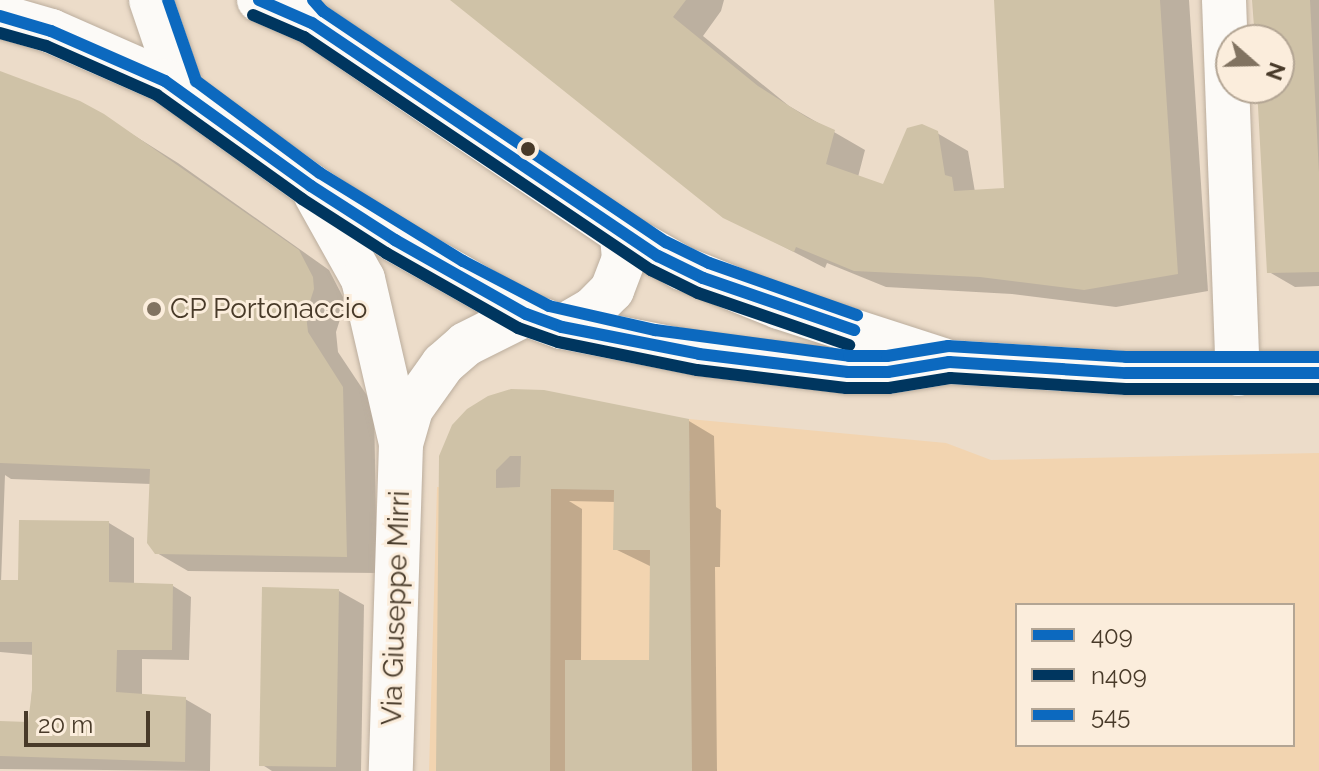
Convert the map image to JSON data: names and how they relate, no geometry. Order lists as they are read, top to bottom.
{
  "streets": {
    "main road": ["Via Giuseppe Mirri"]
  },
  "places": ["CP Portonaccio"],
  "lines": ["transit line 409", "transit line 545", "transit line n409"],
  "legend": ["409", "n409", "545"],
  "scale_bar": "20 m",
  "north": "right"
}
